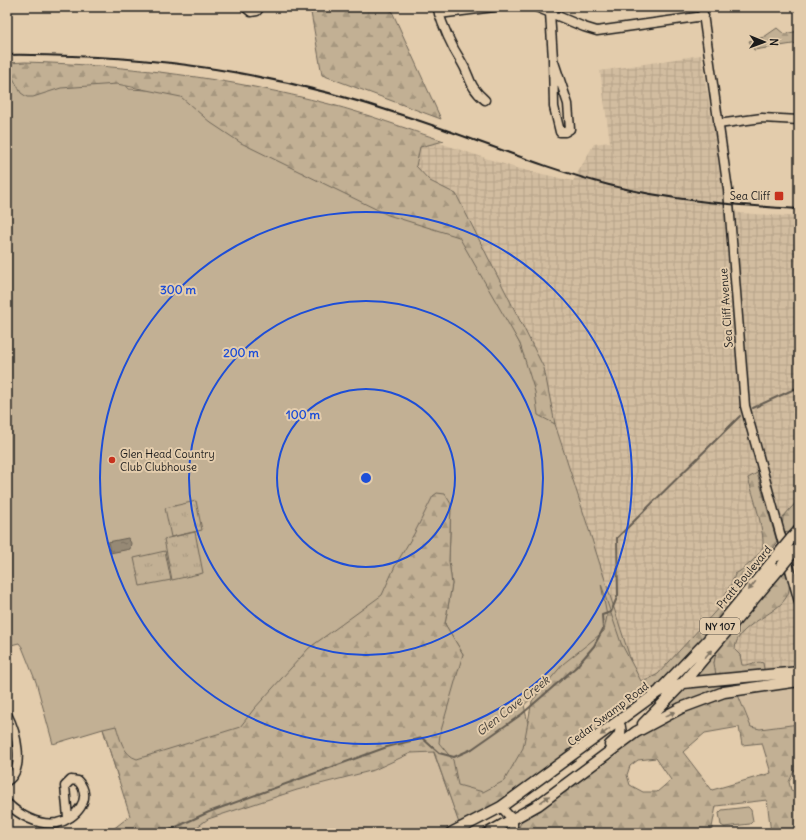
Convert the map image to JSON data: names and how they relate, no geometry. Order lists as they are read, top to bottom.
{
  "streets": {
    "main road": ["Pratt Boulevard", "NY 107", "Cedar Swamp Road"],
    "street": ["Sea Cliff Avenue"]
  },
  "crossings": [
    ["Pratt Boulevard", "NY 107"],
    ["Pratt Boulevard", "Cedar Swamp Road"]
  ],
  "water": ["Glen Cove Creek"],
  "places": {
    "transit": ["Sea Cliff"],
    "other": ["Glen Head Country Club Clubhouse"]
  },
  "north": "right",
  "rings": ["300 m", "200 m", "100 m"]
}
